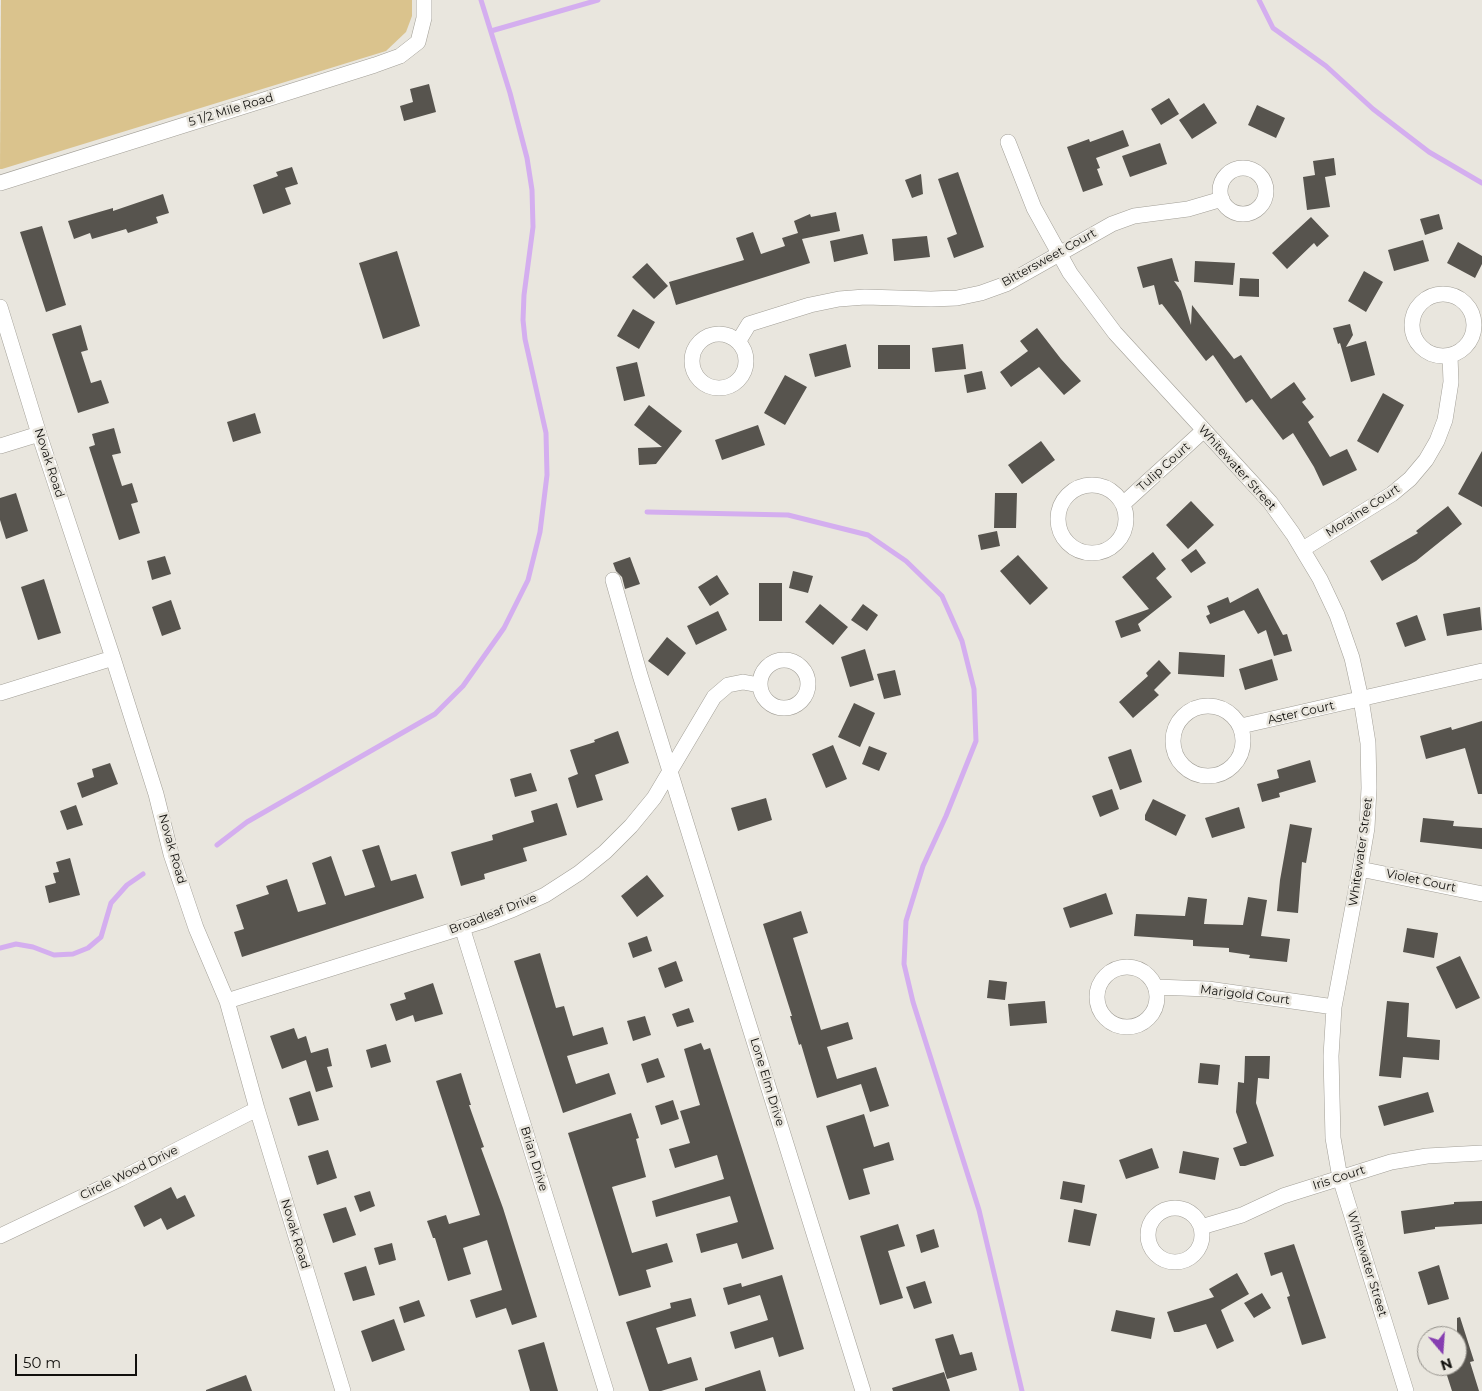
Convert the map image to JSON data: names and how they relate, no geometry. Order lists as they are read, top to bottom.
{
  "streets": {
    "street": [
      "5 1/2 Mile Road",
      "Bittersweet Court",
      "Novak Road",
      "Tulip Court",
      "Whitewater Street",
      "Moraine Court",
      "Aster Court",
      "Violet Court",
      "Broadleaf Drive",
      "Marigold Court",
      "Lone Elm Drive",
      "Brian Drive",
      "Circle Wood Drive",
      "Iris Court"
    ]
  },
  "crossings": [
    ["Bittersweet Court", "Whitewater Street"],
    ["Novak Road", "Broadleaf Drive"],
    ["Novak Road", "Circle Wood Drive"],
    ["Tulip Court", "Whitewater Street"],
    ["Whitewater Street", "Moraine Court"],
    ["Whitewater Street", "Aster Court"],
    ["Whitewater Street", "Violet Court"],
    ["Whitewater Street", "Marigold Court"],
    ["Whitewater Street", "Iris Court"],
    ["Broadleaf Drive", "Lone Elm Drive"],
    ["Broadleaf Drive", "Brian Drive"]
  ],
  "scale_bar": "50 m",
  "north": "bottom"
}
